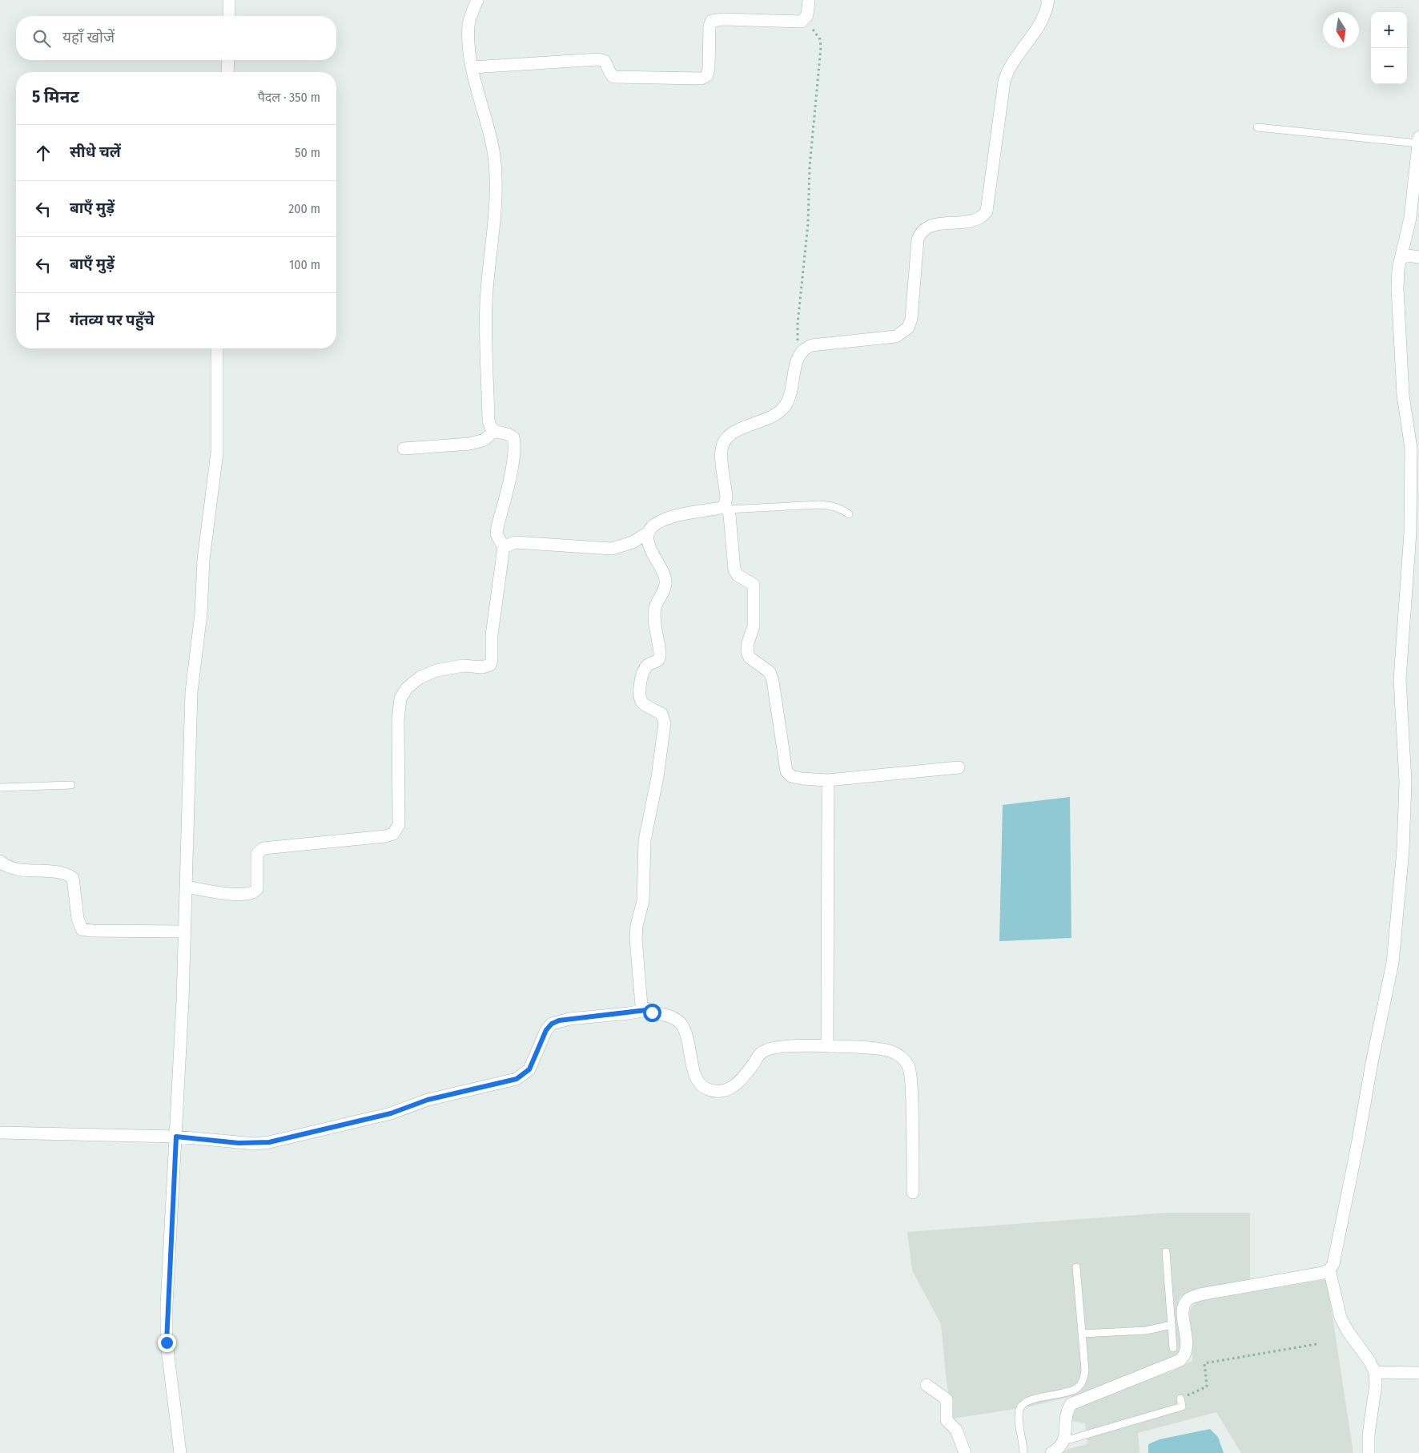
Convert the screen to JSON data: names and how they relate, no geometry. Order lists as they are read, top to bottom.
{
  "north": "bottom",
  "page": {
    "map_buttons": ["+", "−"],
    "search": "यहाँ खोजें",
    "heading": ["5 मिनट", "पैदल · 350 m"],
    "list": [
      ["सीधे चलें", "50 m"],
      ["बाएँ मुड़ें", "200 m"],
      ["बाएँ मुड़ें", "100 m"],
      "गंतव्य पर पहुँचे"
    ]
  }
}
